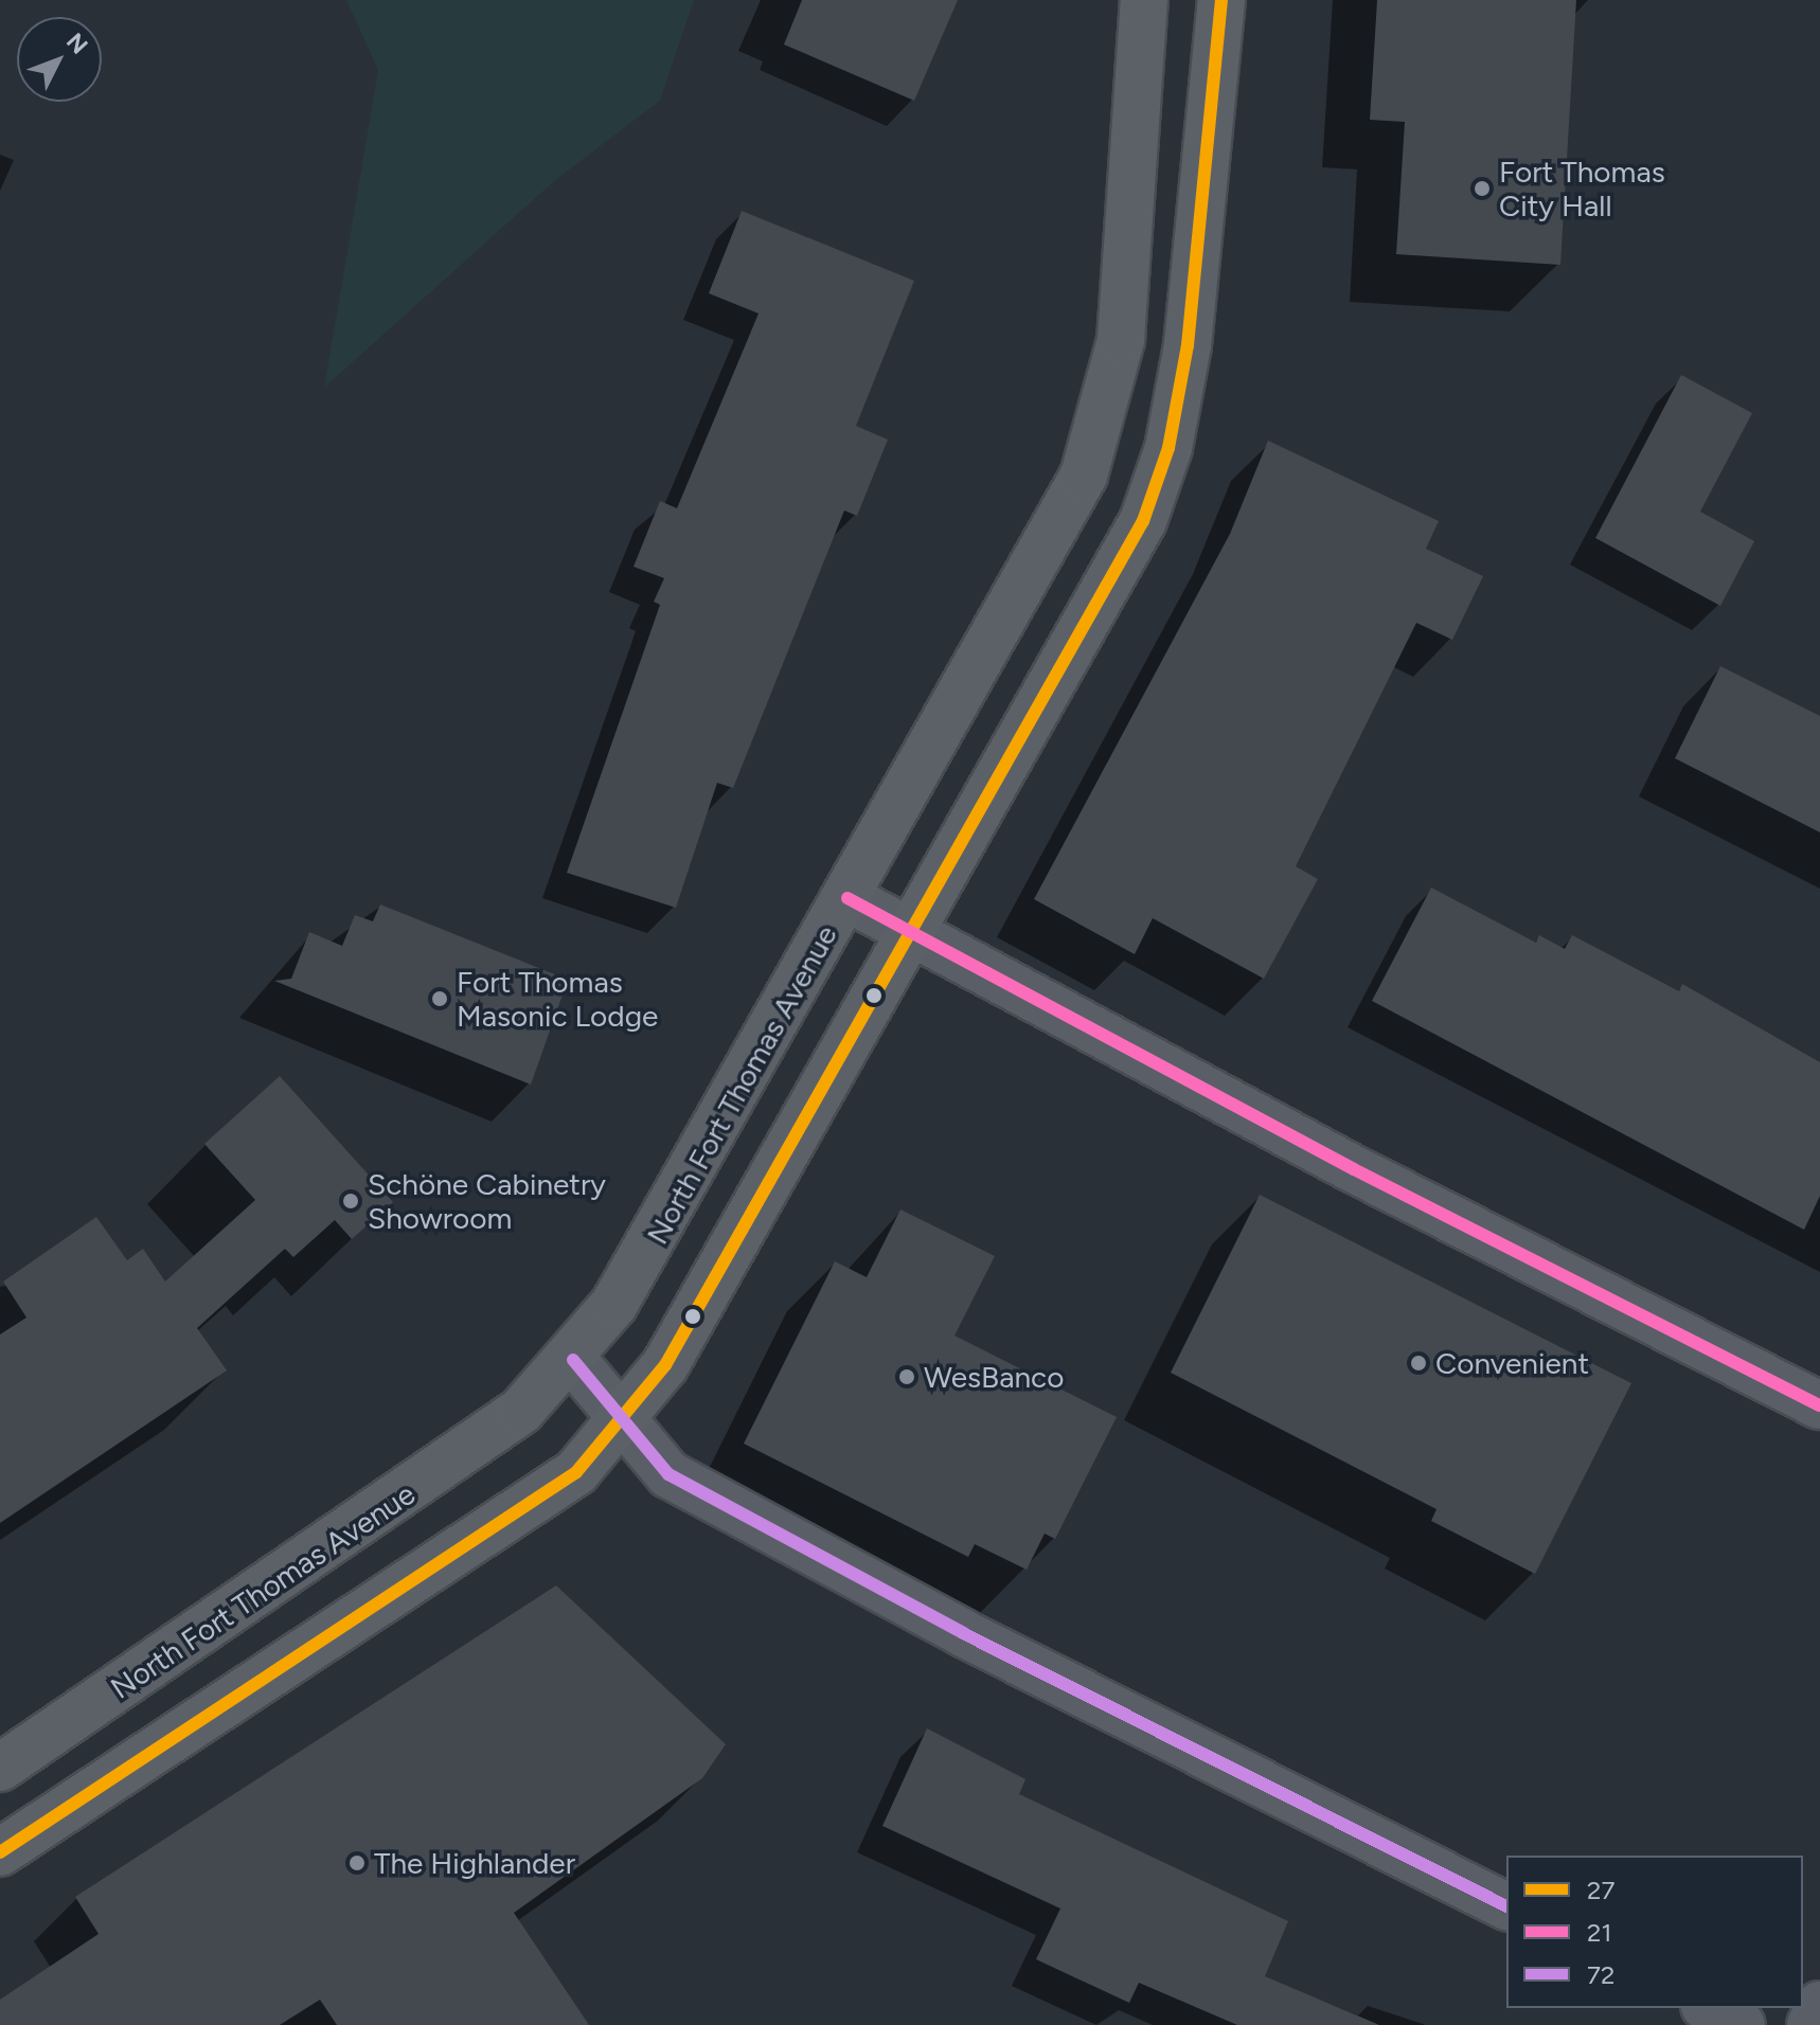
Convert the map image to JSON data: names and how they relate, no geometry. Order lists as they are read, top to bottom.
{
  "streets": {
    "main road": ["North Fort Thomas Avenue"]
  },
  "places": [
    "Fort Thomas City Hall",
    "Fort Thomas Masonic Lodge",
    "Schöne Cabinetry Showroom",
    "Convenient",
    "WesBanco",
    "The Highlander"
  ],
  "lines": ["transit line 27", "transit line 21", "transit line 72"],
  "legend": ["27", "21", "72"],
  "north": "top right"
}
